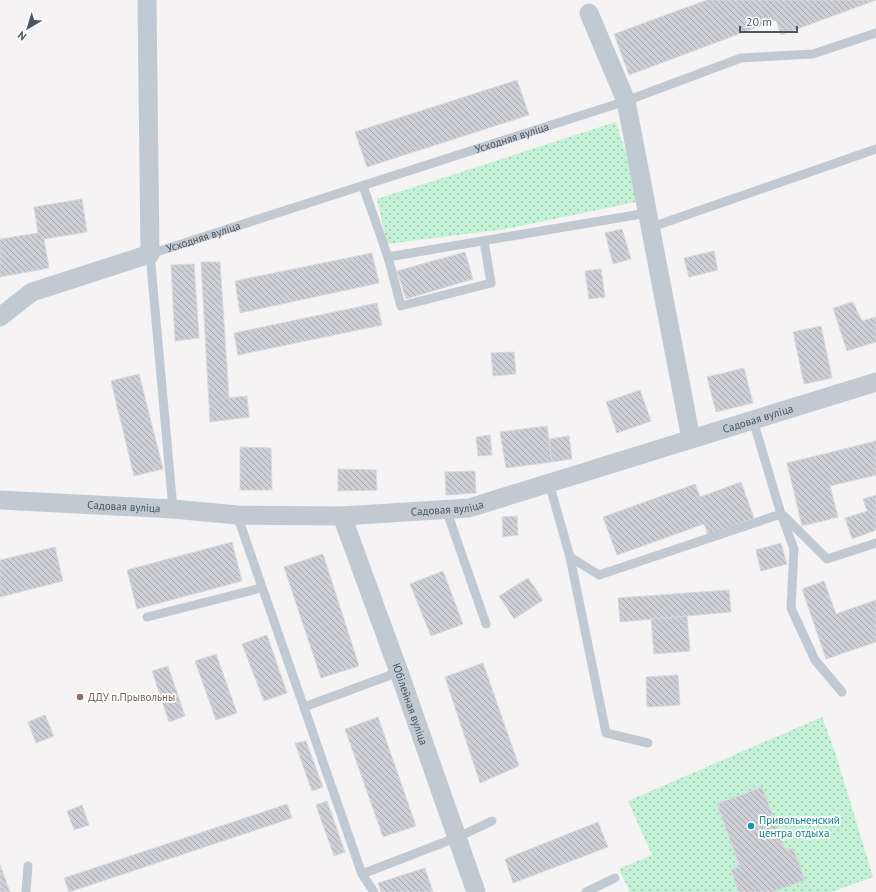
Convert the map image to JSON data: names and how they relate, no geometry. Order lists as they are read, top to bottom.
{
  "streets": {
    "street": ["Усходняя вуліца", "Садовая вуліца", "Юбілейная вуліца"]
  },
  "crossings": [
    ["Садовая вуліца", "Юбілейная вуліца"]
  ],
  "places": ["ДДУ п.Прывольны", "Привольненский центра отдыха"],
  "scale_bar": "20 m",
  "north": "bottom left"
}
